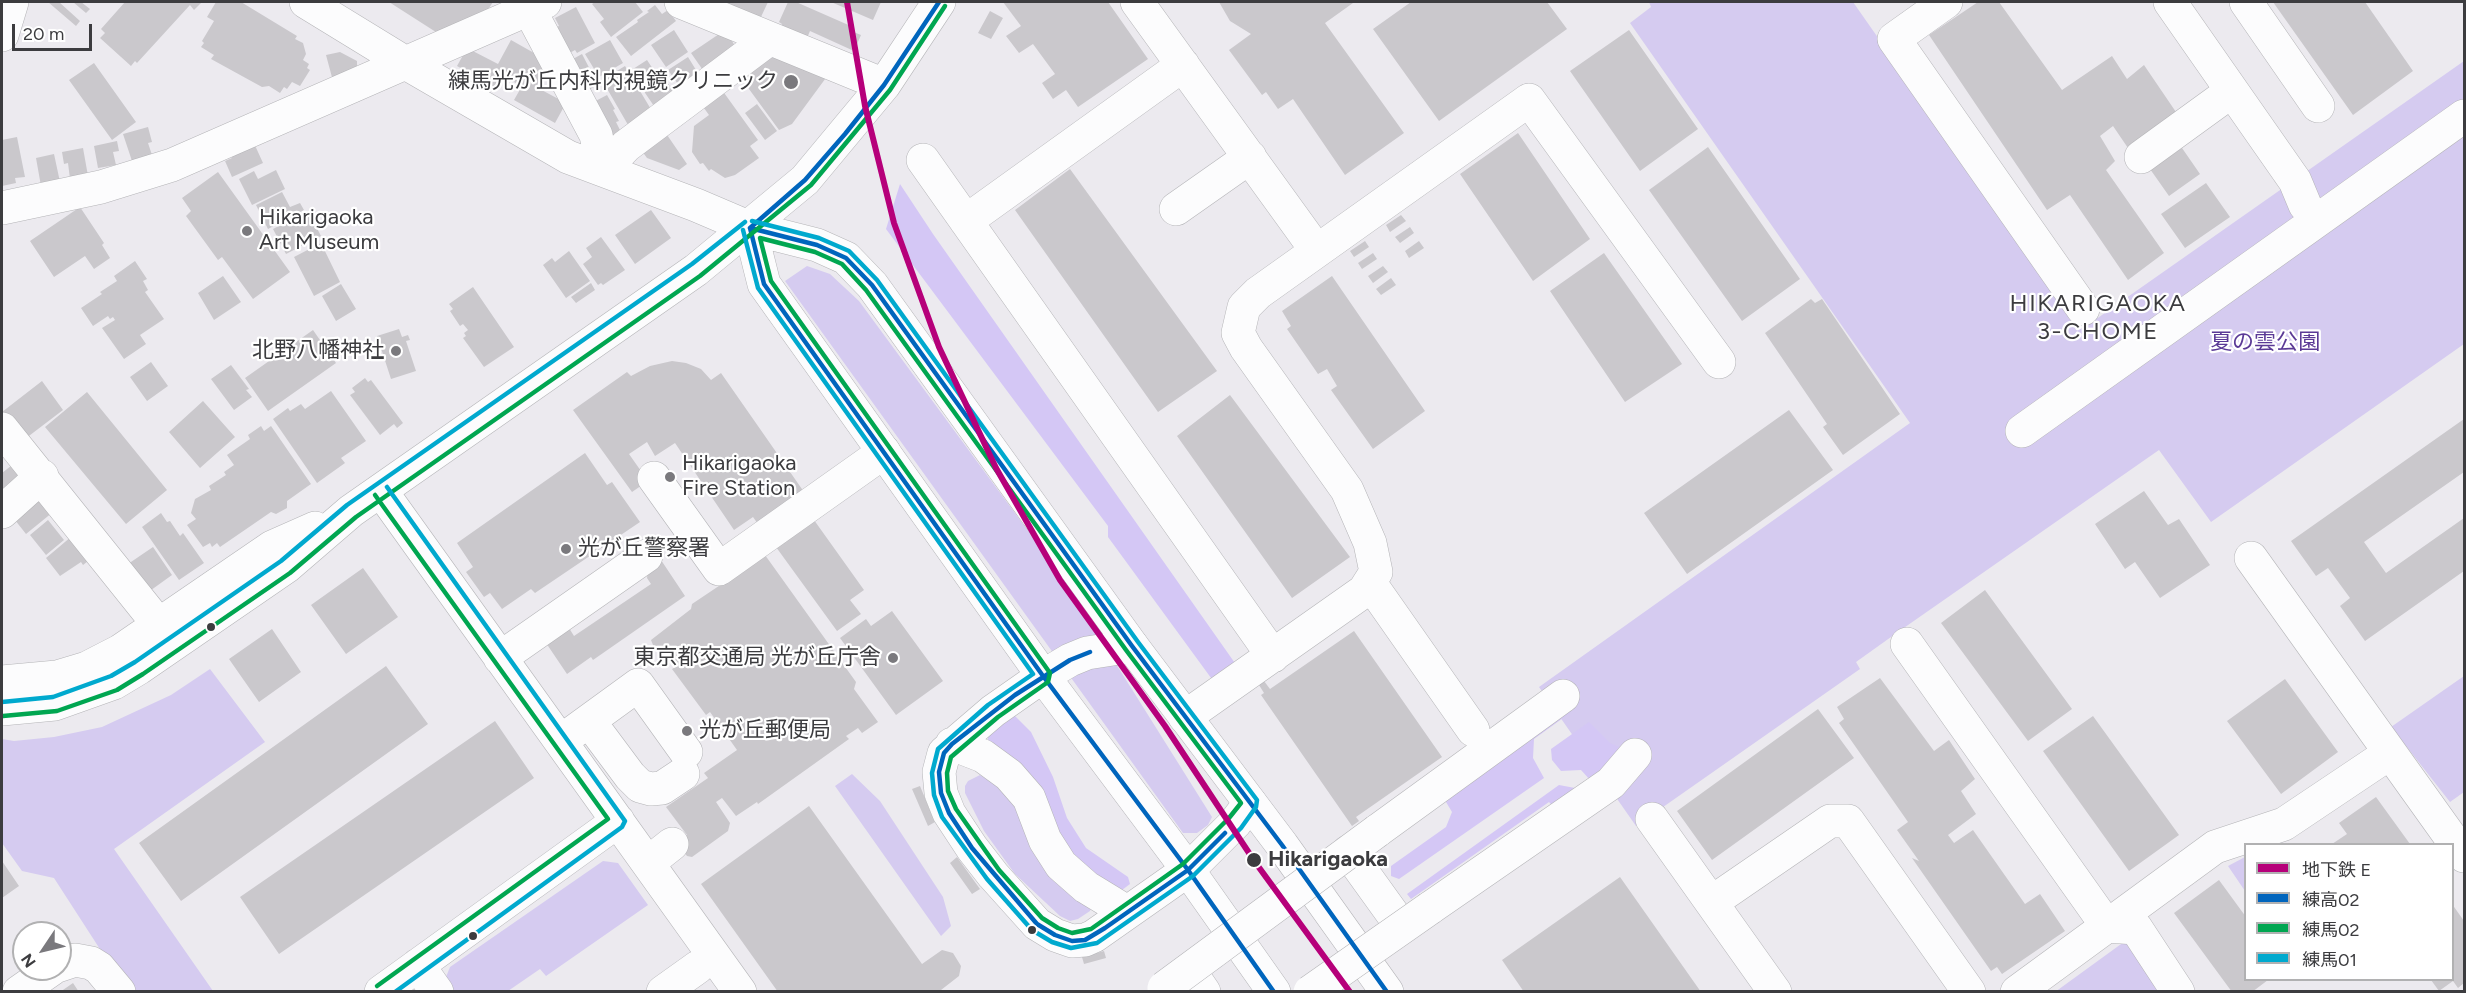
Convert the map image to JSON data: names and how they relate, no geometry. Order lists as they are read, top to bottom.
{
  "districts": ["HIKARIGAOKA 3-CHOME"],
  "parks": ["夏の雲公園"],
  "places": [
    "練馬光が丘内科内視鏡クリニック",
    "Hikarigaoka Art Museum",
    "北野八幡神社",
    "Hikarigaoka Fire Station",
    "光が丘警察署",
    "東京都交通局 光が丘庁舎",
    "光が丘郵便局",
    "Hikarigaoka"
  ],
  "lines": [
    "metro line E",
    "transit line 練高02",
    "transit line 練馬02",
    "transit line 練馬01"
  ],
  "legend": [
    "地下鉄 E",
    "練高02",
    "練馬02",
    "練馬01"
  ],
  "scale_bar": "20 m",
  "north": "bottom left"
}
